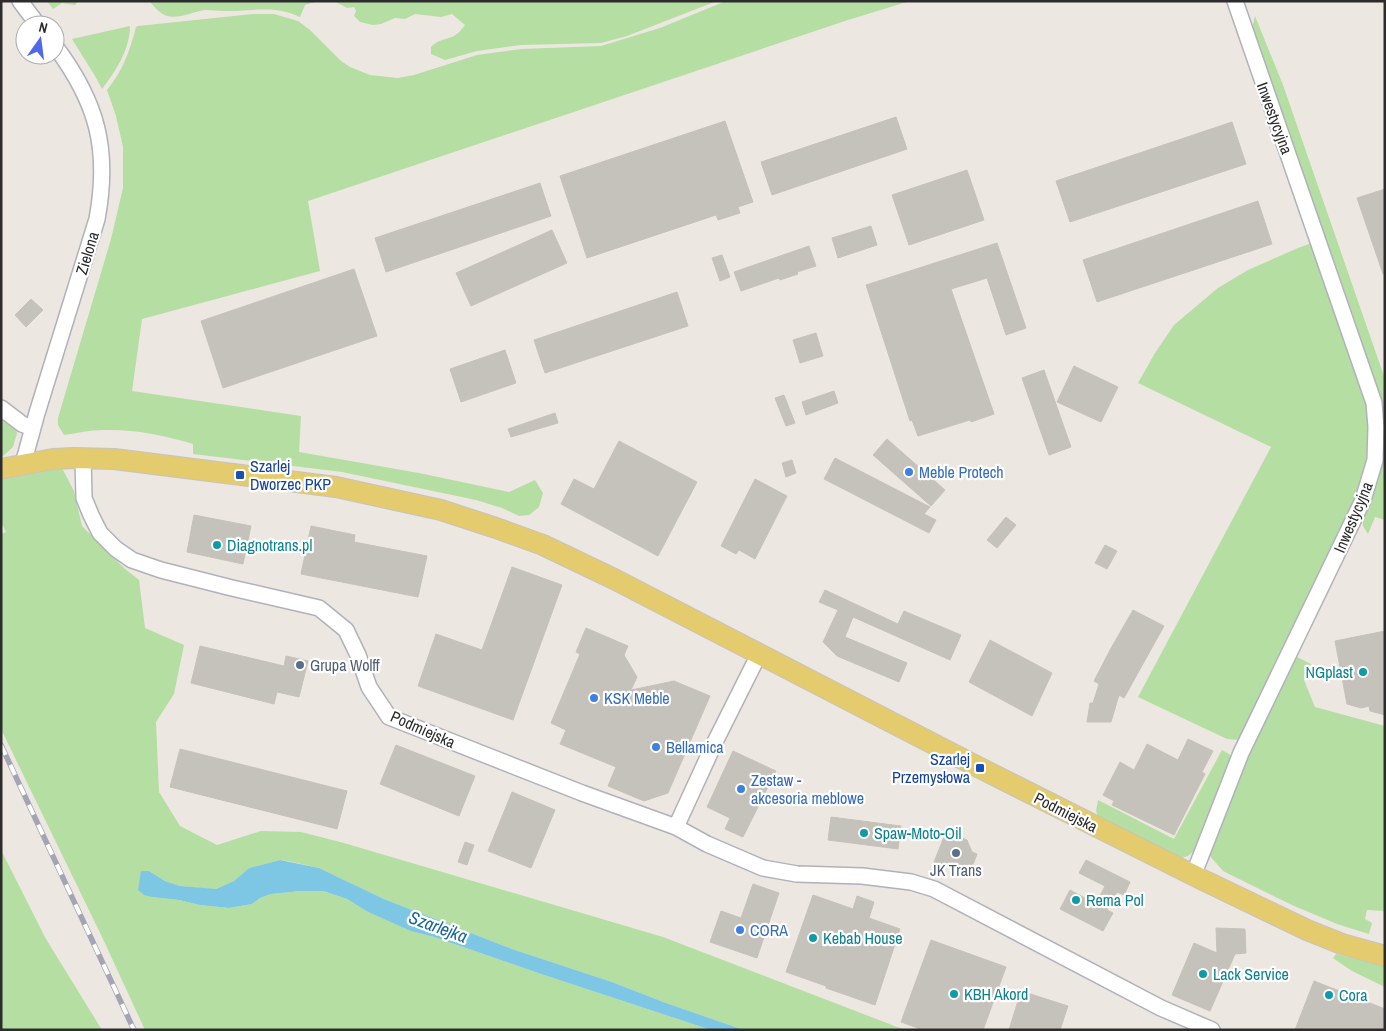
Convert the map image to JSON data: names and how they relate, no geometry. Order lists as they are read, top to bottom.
{
  "streets": {
    "main road": ["Podmiejska"],
    "street": ["Inwestycyjna", "Zielona"]
  },
  "crossings": [
    ["Inwestycyjna", "Podmiejska"],
    ["Zielona", "Podmiejska"]
  ],
  "water": ["Szarlejka"],
  "places": {
    "other": [
      "Meble Protech",
      "Diagnotrans.pl",
      "Grupa Wolff",
      "NGplast",
      "KSK Meble",
      "Bellamica",
      "Zestaw - akcesoria meblowe",
      "Spaw-Moto-Oil",
      "JK Trans",
      "Rema Pol",
      "CORA",
      "Kebab House",
      "Lack Service",
      "KBH Akord",
      "Cora"
    ],
    "transit": ["Szarlej Dworzec PKP", "Szarlej Przemysłowa"]
  },
  "north": "top"
}
